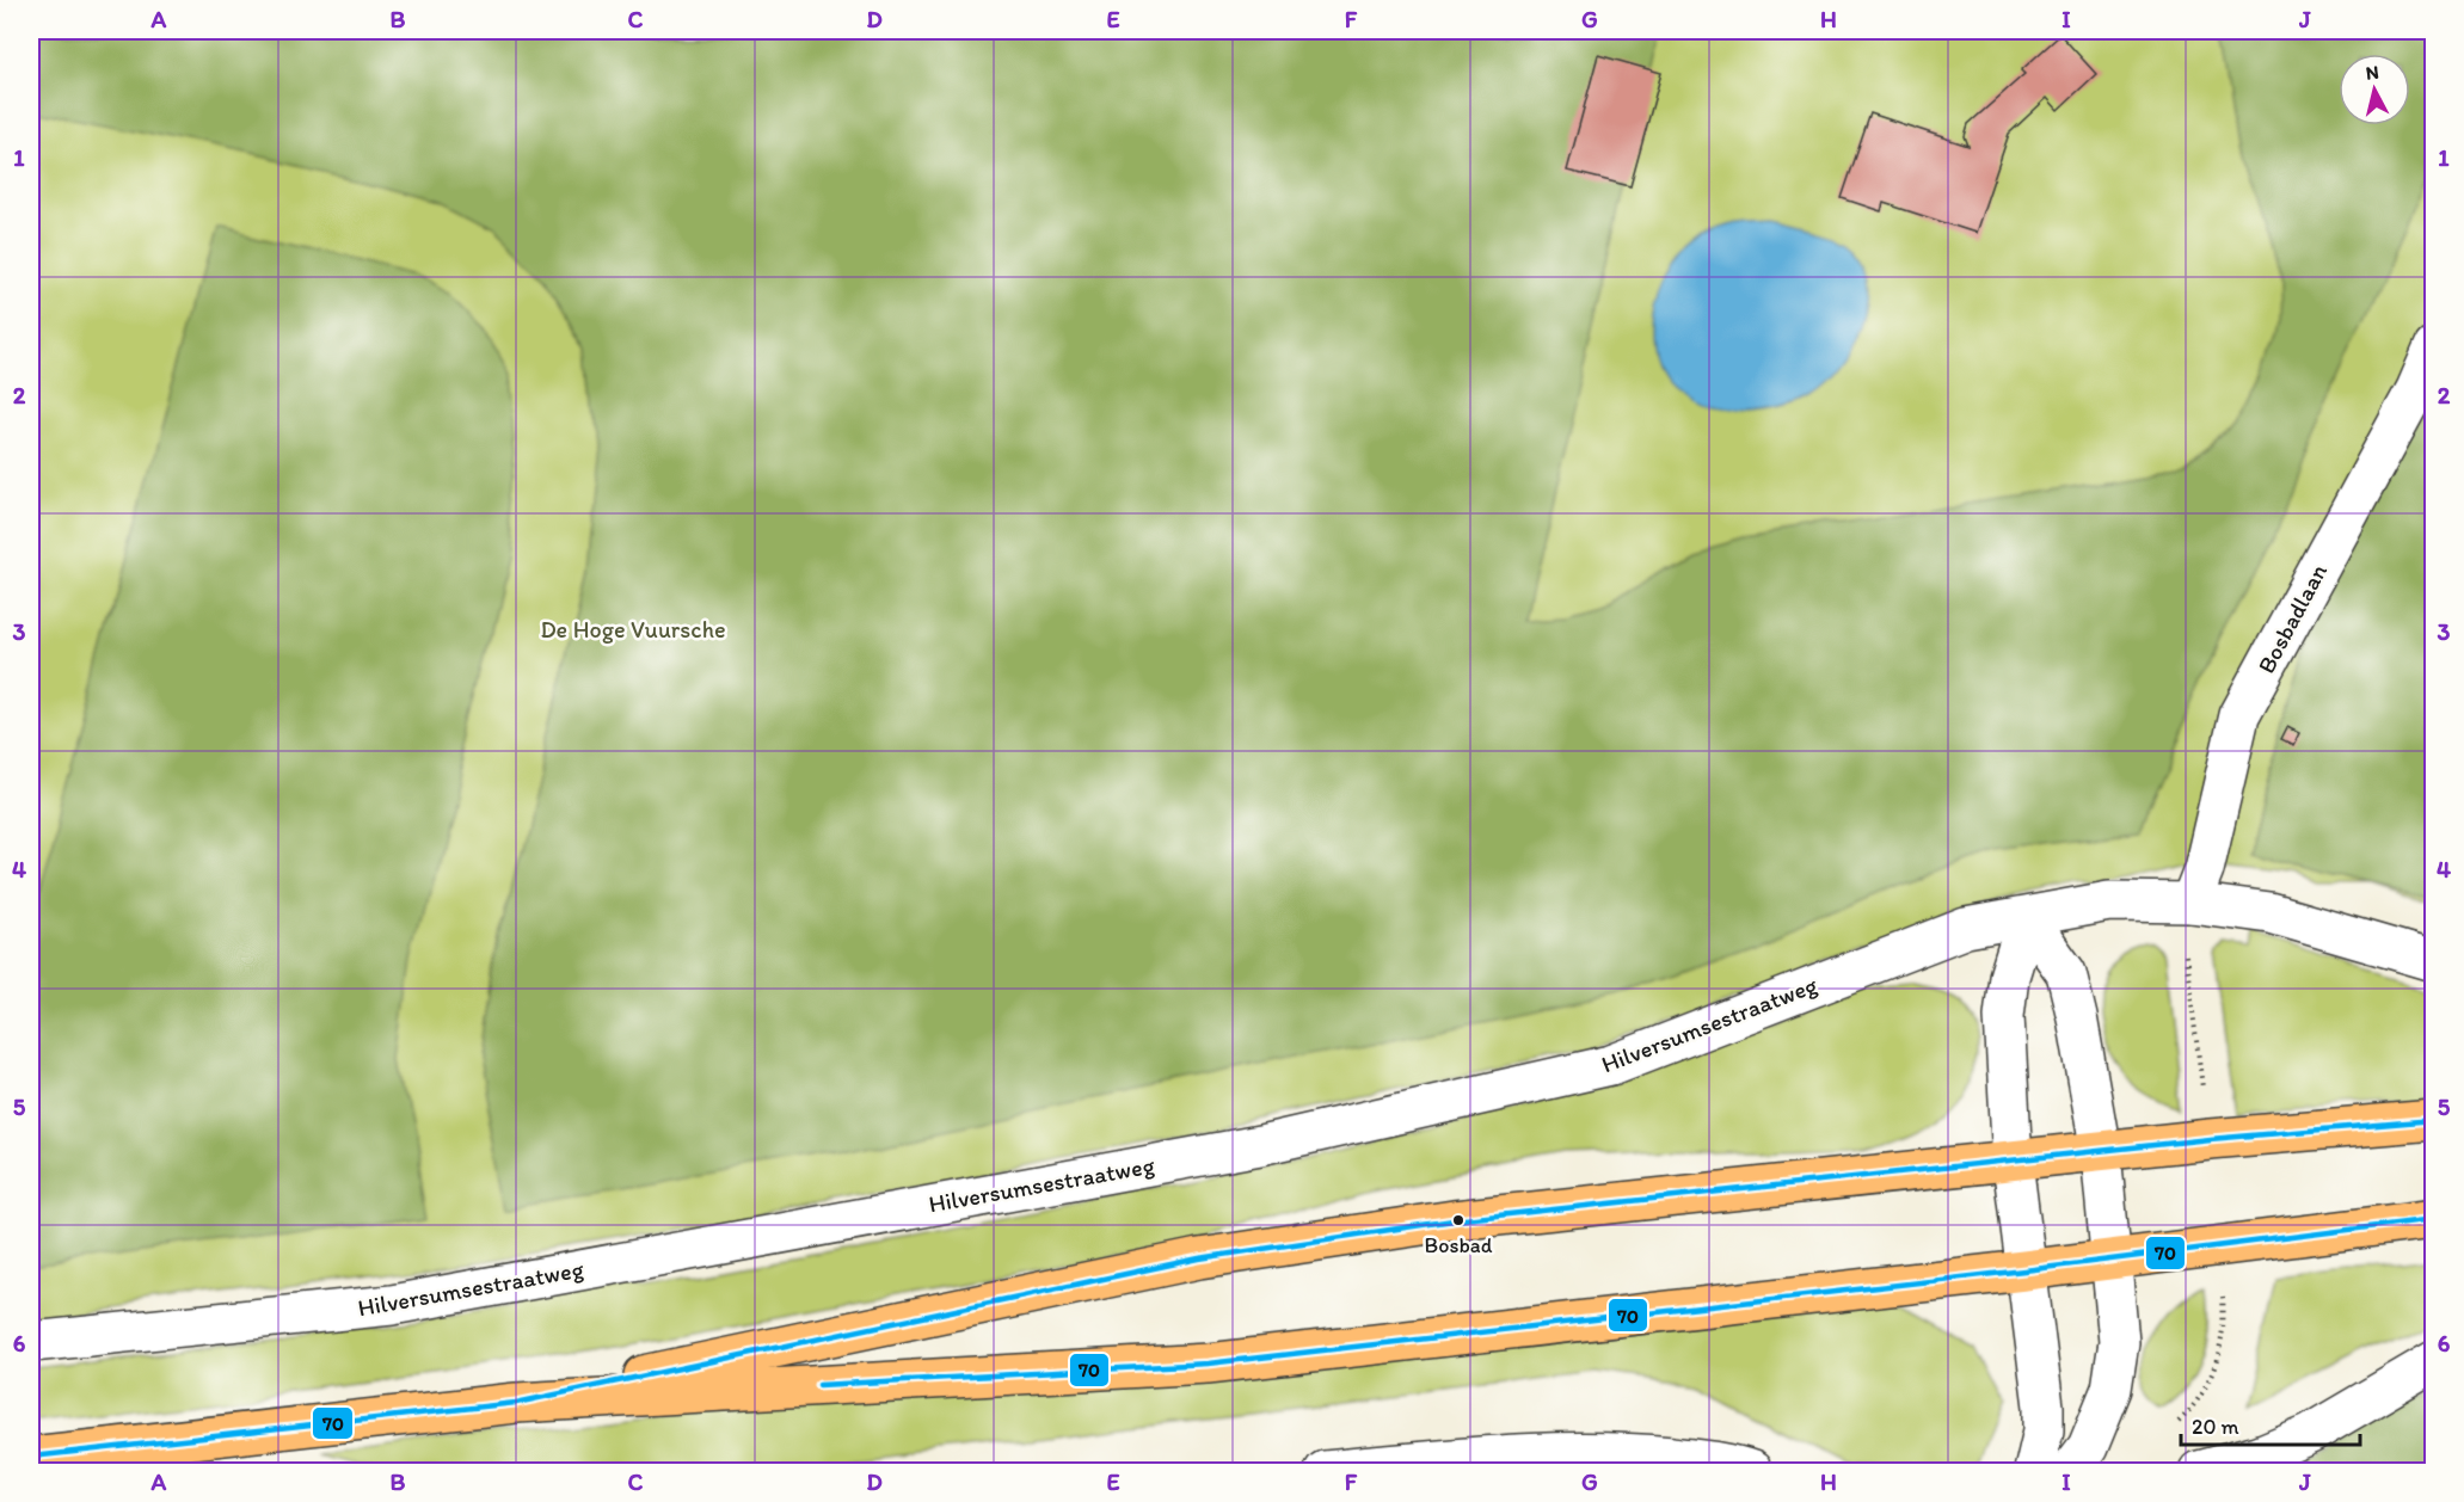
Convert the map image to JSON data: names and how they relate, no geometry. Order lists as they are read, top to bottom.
{
  "streets": {
    "street": ["Bosbadlaan", "Hilversumsestraatweg"]
  },
  "crossings": [
    ["Bosbadlaan", "Hilversumsestraatweg"]
  ],
  "parks": ["De Hoge Vuursche"],
  "places": ["Bosbad"],
  "lines": ["transit line 70"],
  "scale_bar": "20 m",
  "north": "top",
  "grid": {
    "columns": [
      "A",
      "B",
      "C",
      "D",
      "E",
      "F",
      "G",
      "H",
      "I",
      "J"
    ],
    "rows": [
      "1",
      "2",
      "3",
      "4",
      "5",
      "6"
    ]
  }
}
